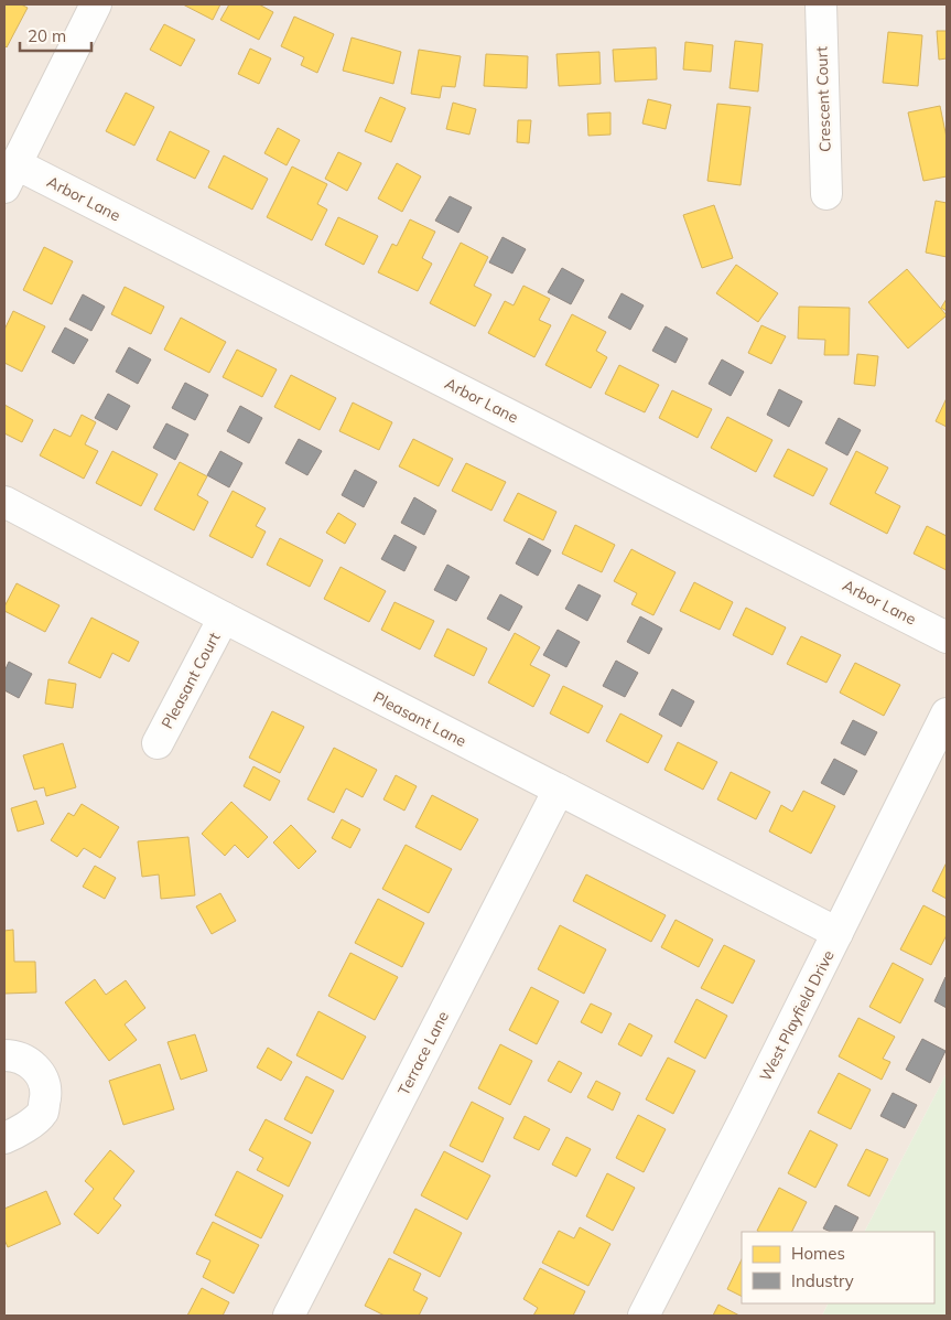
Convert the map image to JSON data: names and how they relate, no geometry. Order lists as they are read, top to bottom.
{
  "streets": {
    "street": [
      "Crescent Court",
      "Arbor Lane",
      "Pleasant Court",
      "Pleasant Lane",
      "West Playfield Drive",
      "Terrace Lane"
    ]
  },
  "crossings": [
    ["Pleasant Court", "Pleasant Lane"],
    ["Pleasant Lane", "West Playfield Drive"],
    ["Pleasant Lane", "Terrace Lane"]
  ],
  "legend": ["Homes", "Industry"],
  "scale_bar": "20 m"
}
